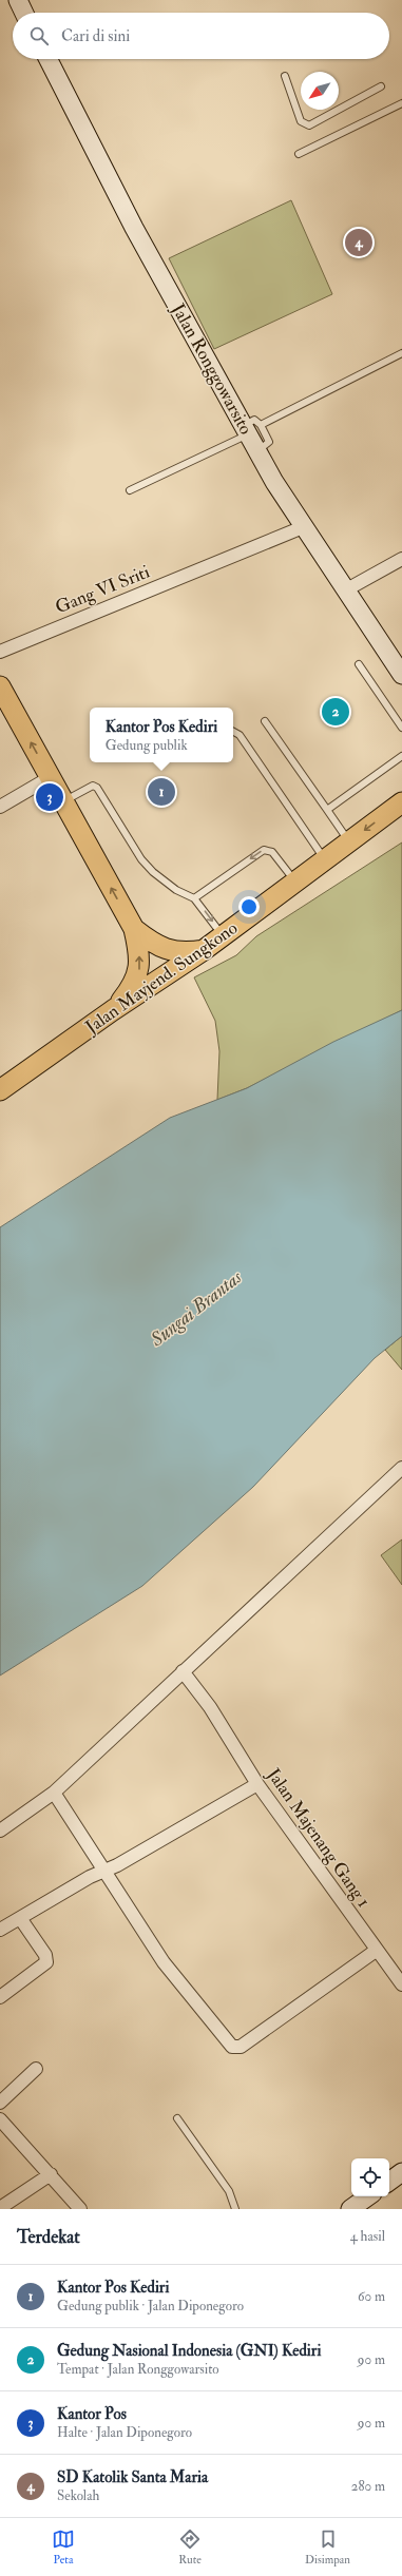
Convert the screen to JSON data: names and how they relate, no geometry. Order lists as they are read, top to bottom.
{
  "streets": {
    "main road": ["Jalan Mayjend. Sungkono"],
    "street": ["Jalan Ronggowarsito", "Gang VI Sriti", "Jalan Majenang Gang 1"]
  },
  "crossings": [
    ["Jalan Ronggowarsito", "Gang VI Sriti"]
  ],
  "water": ["Sungai Brantas"],
  "north": "bottom left",
  "page": {
    "search": "Cari di sini",
    "pins": [
      "4",
      "2",
      "1",
      "3"
    ],
    "popup": ["Kantor Pos Kediri", "Gedung publik"],
    "heading": ["Terdekat", "4 hasil"],
    "list": [
      {
        "mark": "1",
        "name": "Kantor Pos Kediri",
        "note": "Gedung publik · Jalan Diponegoro",
        "value": "60 m"
      },
      {
        "mark": "2",
        "name": "Gedung Nasional Indonesia (GNI) Kediri",
        "note": "Tempat · Jalan Ronggowarsito",
        "value": "90 m"
      },
      {
        "mark": "3",
        "name": "Kantor Pos",
        "note": "Halte · Jalan Diponegoro",
        "value": "90 m"
      },
      {
        "mark": "4",
        "name": "SD Katolik Santa Maria",
        "note": "Sekolah",
        "value": "280 m"
      }
    ],
    "nav": ["Peta", "Rute", "Disimpan"]
  }
}
